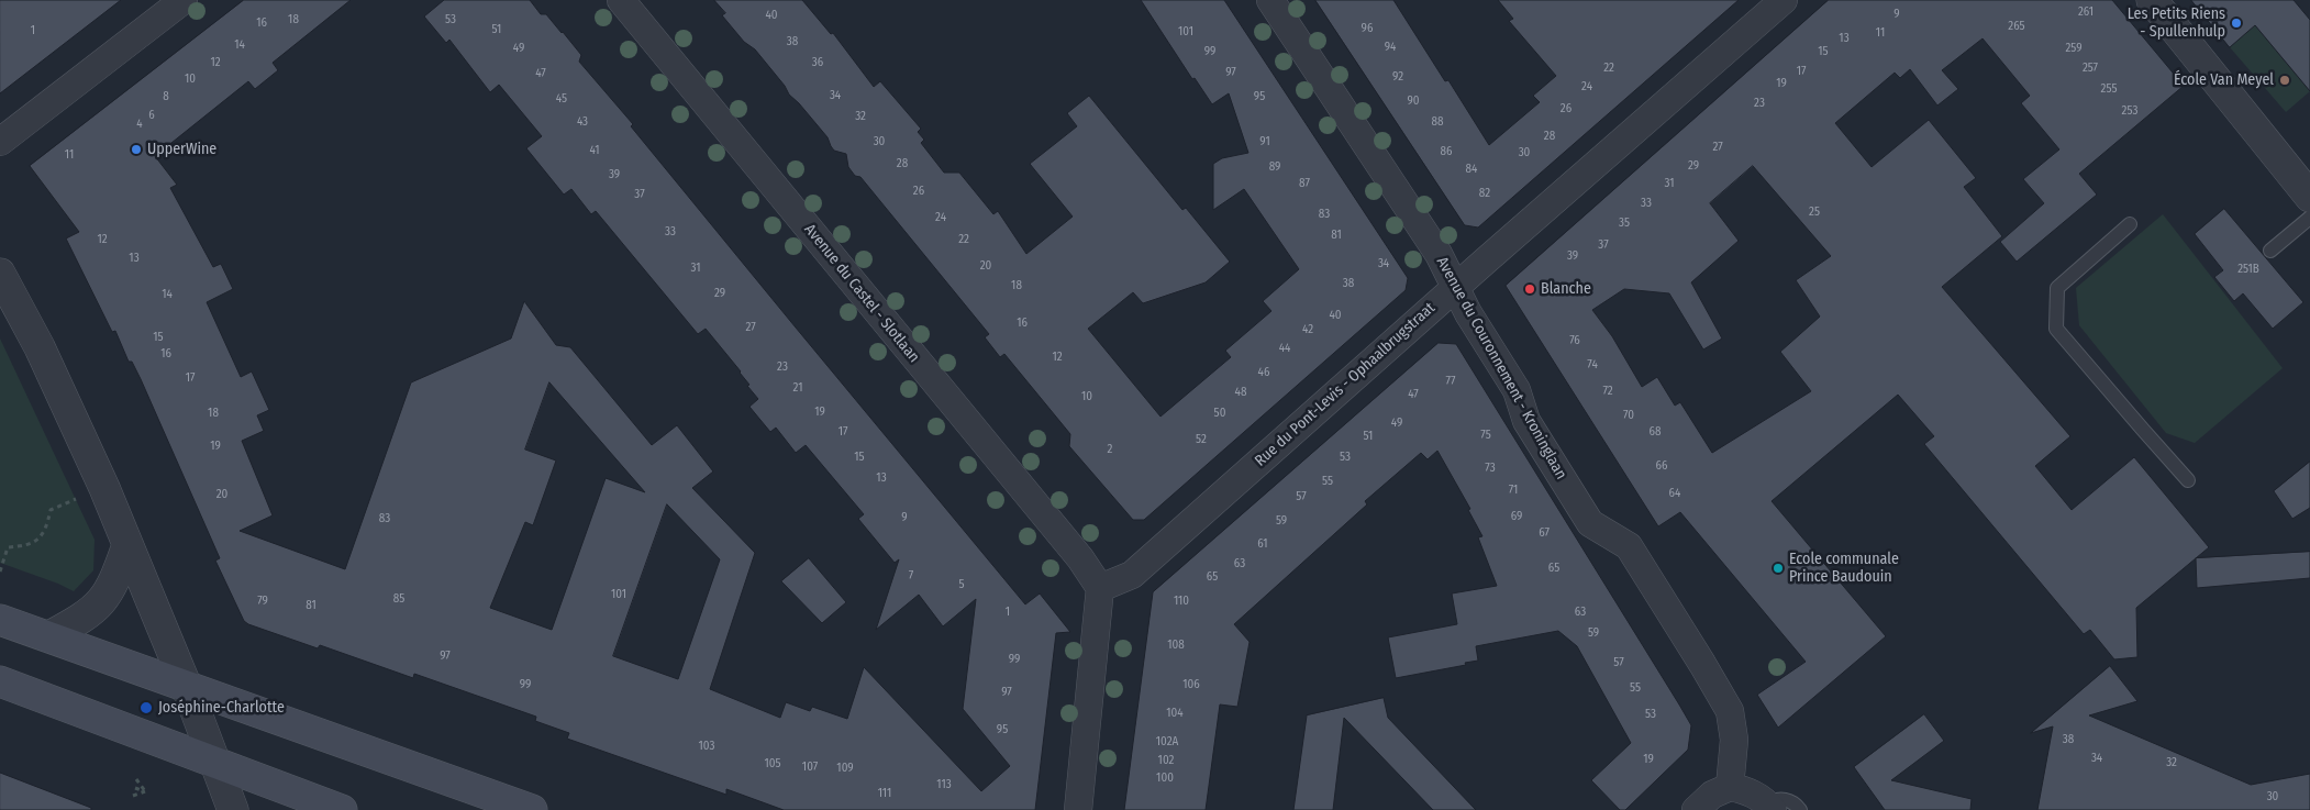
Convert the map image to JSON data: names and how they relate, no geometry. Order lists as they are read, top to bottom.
{
  "streets": {
    "street": ["Avenue du Castel - Slotlaan", "Avenue du Couronnement - Kroninglaan", "Rue du Pont-Levis - Ophaalbrugstraat"]
  },
  "crossings": [
    ["Avenue du Castel - Slotlaan", "Rue du Pont-Levis - Ophaalbrugstraat"],
    ["Avenue du Couronnement - Kroninglaan", "Rue du Pont-Levis - Ophaalbrugstraat"]
  ],
  "places": [
    "Les Petits Riens - Spullenhulp",
    "École Van Meyel",
    "UpperWine",
    "Blanche",
    "Ecole communale Prince Baudouin",
    "Joséphine-Charlotte"
  ],
  "house_numbers": [
    "261",
    "9",
    "40",
    "18",
    "53",
    "16",
    "265",
    "96",
    "51",
    "1",
    "101",
    "11",
    "13",
    "38",
    "14",
    "94",
    "49",
    "259",
    "99",
    "15",
    "12",
    "36",
    "22",
    "257",
    "17",
    "97",
    "47",
    "92",
    "10",
    "19",
    "24",
    "255",
    "34",
    "8",
    "95",
    "45",
    "90",
    "23",
    "26",
    "253",
    "6",
    "32",
    "43",
    "88",
    "4",
    "28",
    "30",
    "91",
    "27",
    "41",
    "86",
    "30",
    "11",
    "28",
    "29",
    "89",
    "84",
    "39",
    "87",
    "31",
    "26",
    "82",
    "37",
    "33",
    "25",
    "83",
    "24",
    "35",
    "33",
    "81",
    "12",
    "22",
    "37",
    "39",
    "13",
    "34",
    "20",
    "31",
    "251B",
    "38",
    "18",
    "29",
    "14",
    "40",
    "16",
    "27",
    "42",
    "15",
    "76",
    "44",
    "16",
    "12",
    "74",
    "23",
    "46",
    "17",
    "77",
    "21",
    "72",
    "48",
    "47",
    "10",
    "19",
    "18",
    "50",
    "70",
    "49",
    "17",
    "68",
    "75",
    "51",
    "52",
    "19",
    "2",
    "15",
    "53",
    "66",
    "73",
    "13",
    "55",
    "71",
    "64",
    "20",
    "57",
    "69",
    "9",
    "83",
    "59",
    "67",
    "61",
    "63",
    "65",
    "7",
    "65",
    "5",
    "101",
    "85",
    "79",
    "110",
    "81",
    "1",
    "63",
    "59",
    "108",
    "97",
    "99",
    "57",
    "99",
    "106",
    "55",
    "97",
    "104",
    "53",
    "95",
    "38",
    "102A",
    "103",
    "34",
    "19",
    "102",
    "32",
    "105",
    "107",
    "109",
    "100",
    "113",
    "111",
    "30"
  ]
}
